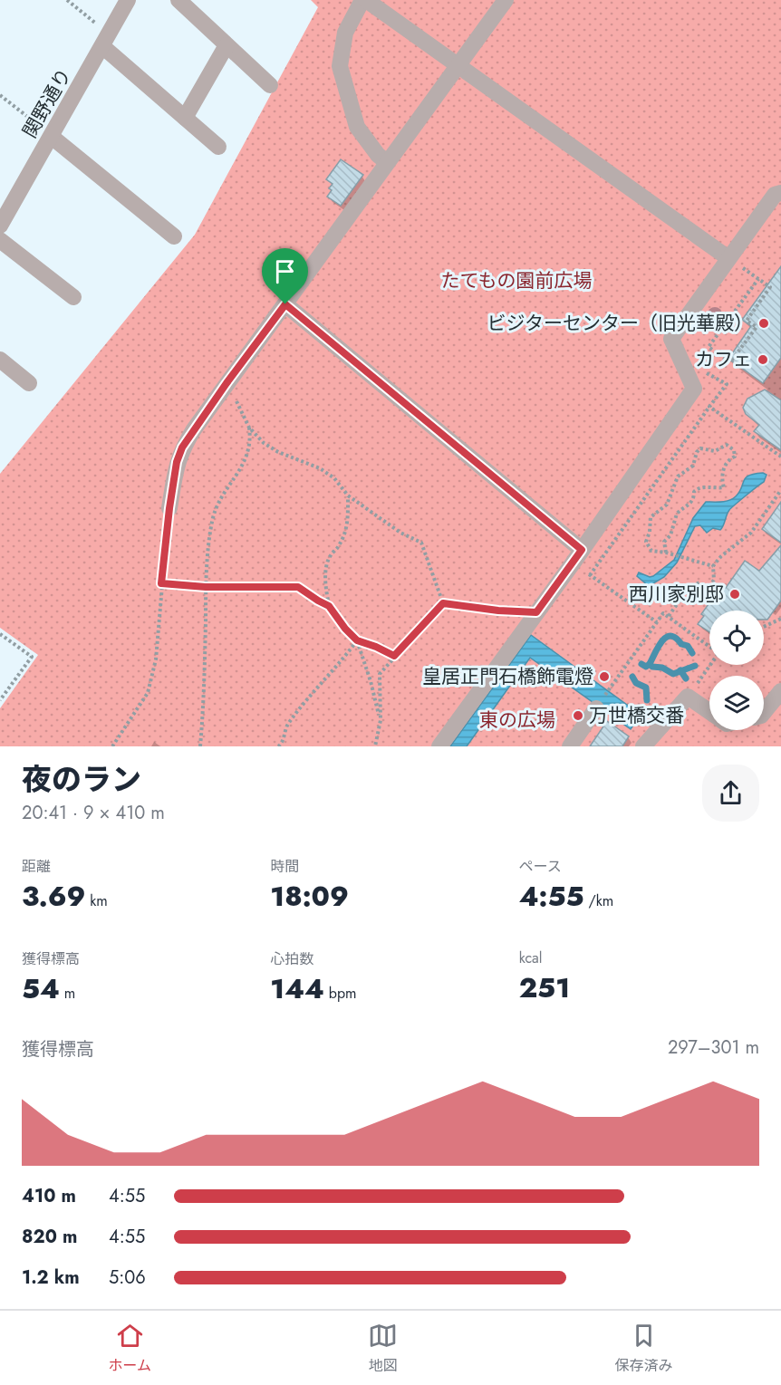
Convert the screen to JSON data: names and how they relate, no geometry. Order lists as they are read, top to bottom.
{
  "streets": {
    "street": ["関野通り"]
  },
  "parks": ["たてもの園前広場", "東の広場"],
  "places": [
    "ビジターセンター（旧光華殿）",
    "カフェ",
    "西川家別邸",
    "皇居正門石橋飾電燈",
    "万世橋交番"
  ],
  "page": {
    "heading": ["夜のラン", "20:41 · 9 × 410 m"],
    "stats": [
      ["距離", "3.69 km"],
      ["時間", "18:09"],
      ["ペース", "4:55 /km"],
      ["獲得標高", "54 m"],
      ["心拍数", "144 bpm"],
      ["kcal", "251"]
    ],
    "chart": ["獲得標高", "297–301 m"],
    "list": [
      {
        "name": "410 m",
        "note": "4:55"
      },
      {
        "name": "820 m",
        "note": "4:55"
      },
      {
        "name": "1.2 km",
        "note": "5:06"
      }
    ],
    "tabs": ["ホーム", "地図", "保存済み"]
  }
}
